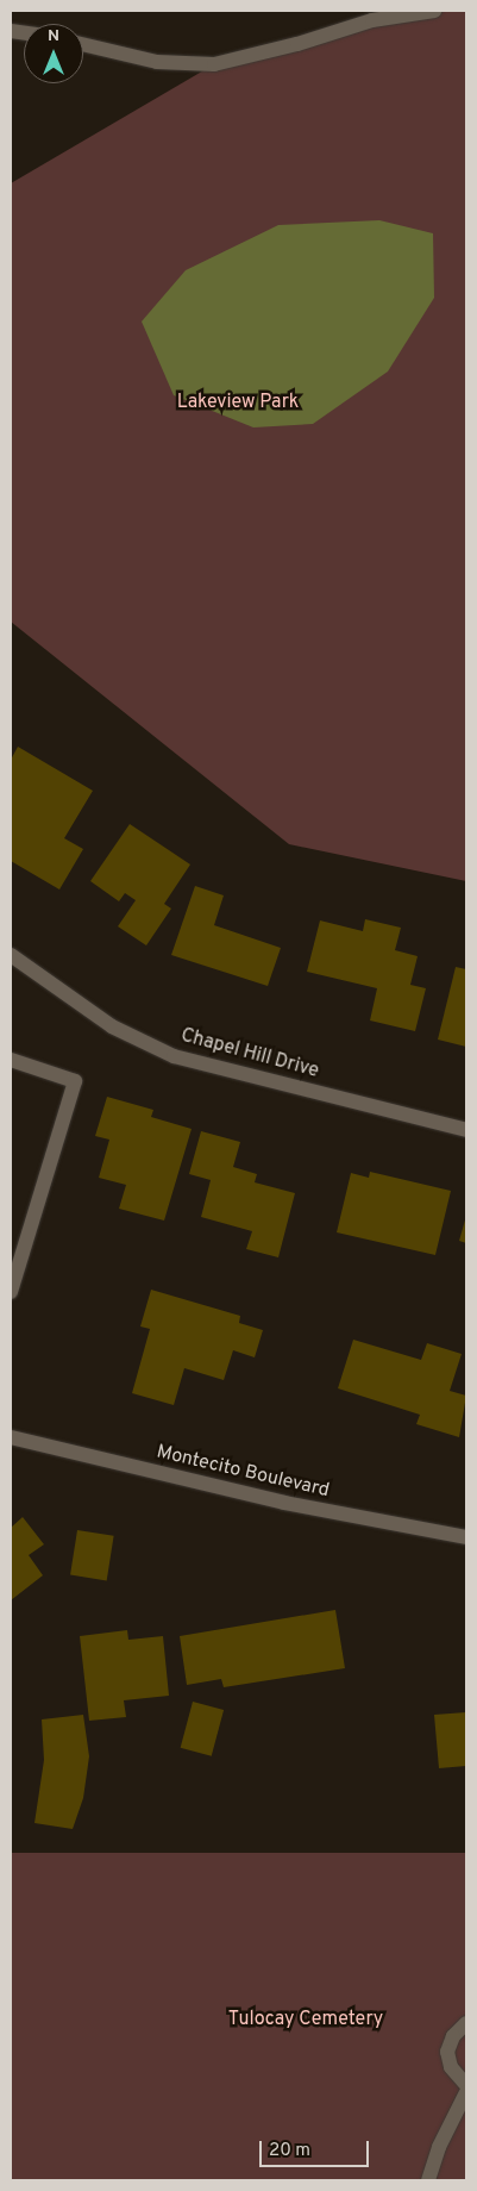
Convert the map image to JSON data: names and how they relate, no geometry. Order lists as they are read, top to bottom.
{
  "streets": {
    "street": ["Chapel Hill Drive", "Montecito Boulevard"]
  },
  "parks": ["Lakeview Park", "Tulocay Cemetery"],
  "scale_bar": "20 m",
  "north": "top"
}
